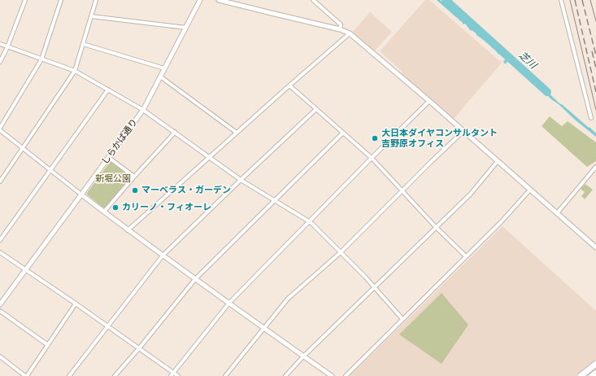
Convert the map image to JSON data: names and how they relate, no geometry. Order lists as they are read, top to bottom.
{
  "streets": {
    "street": ["しらかば通り"]
  },
  "water": ["芝川"],
  "parks": ["新堀公園"],
  "places": ["大日本ダイヤコンサルタント 吉野原オフィス", "マーベラス・ガーデン", "カリーノ・フィオーレ"]
}
